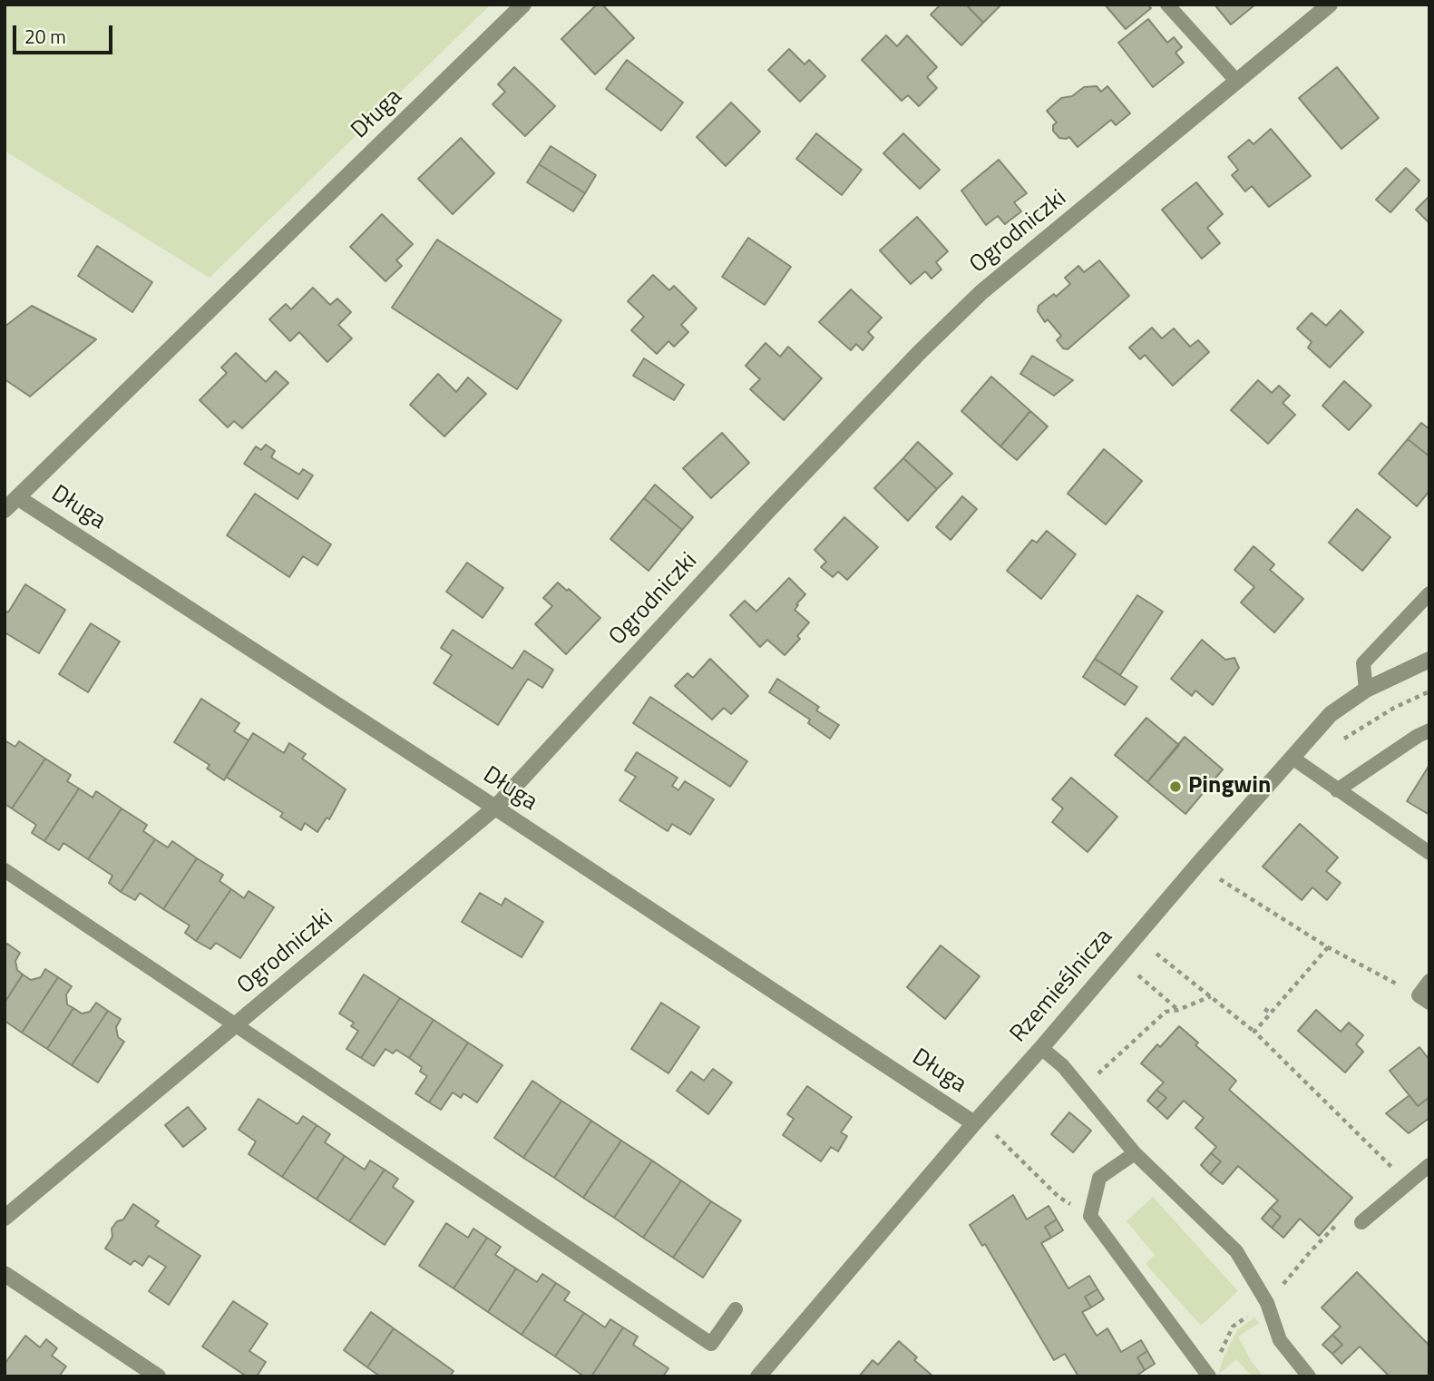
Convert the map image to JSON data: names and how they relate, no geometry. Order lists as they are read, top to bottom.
{
  "streets": {
    "street": ["Długa", "Ogrodniczki", "Rzemieślnicza"]
  },
  "crossings": [
    ["Długa", "Ogrodniczki"],
    ["Długa", "Rzemieślnicza"]
  ],
  "places": ["Pingwin"],
  "scale_bar": "20 m"
}
